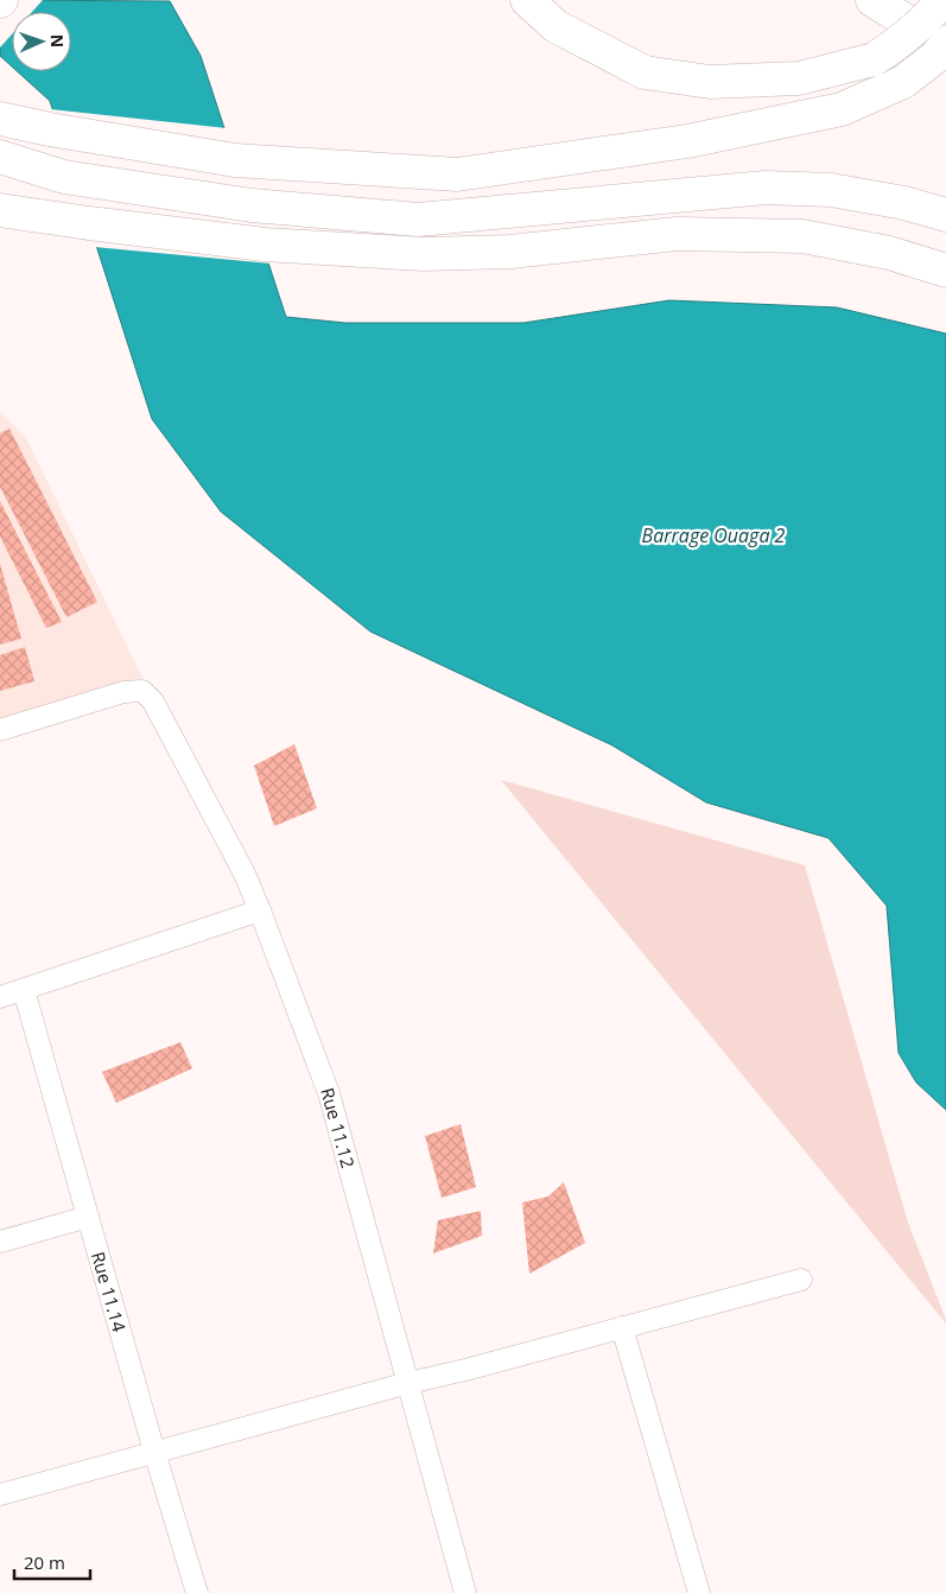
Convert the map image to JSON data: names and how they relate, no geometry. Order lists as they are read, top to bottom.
{
  "streets": {
    "street": ["Rue 11.12", "Rue 11.14"]
  },
  "water": ["Barrage Ouaga 2"],
  "scale_bar": "20 m",
  "north": "right"
}
